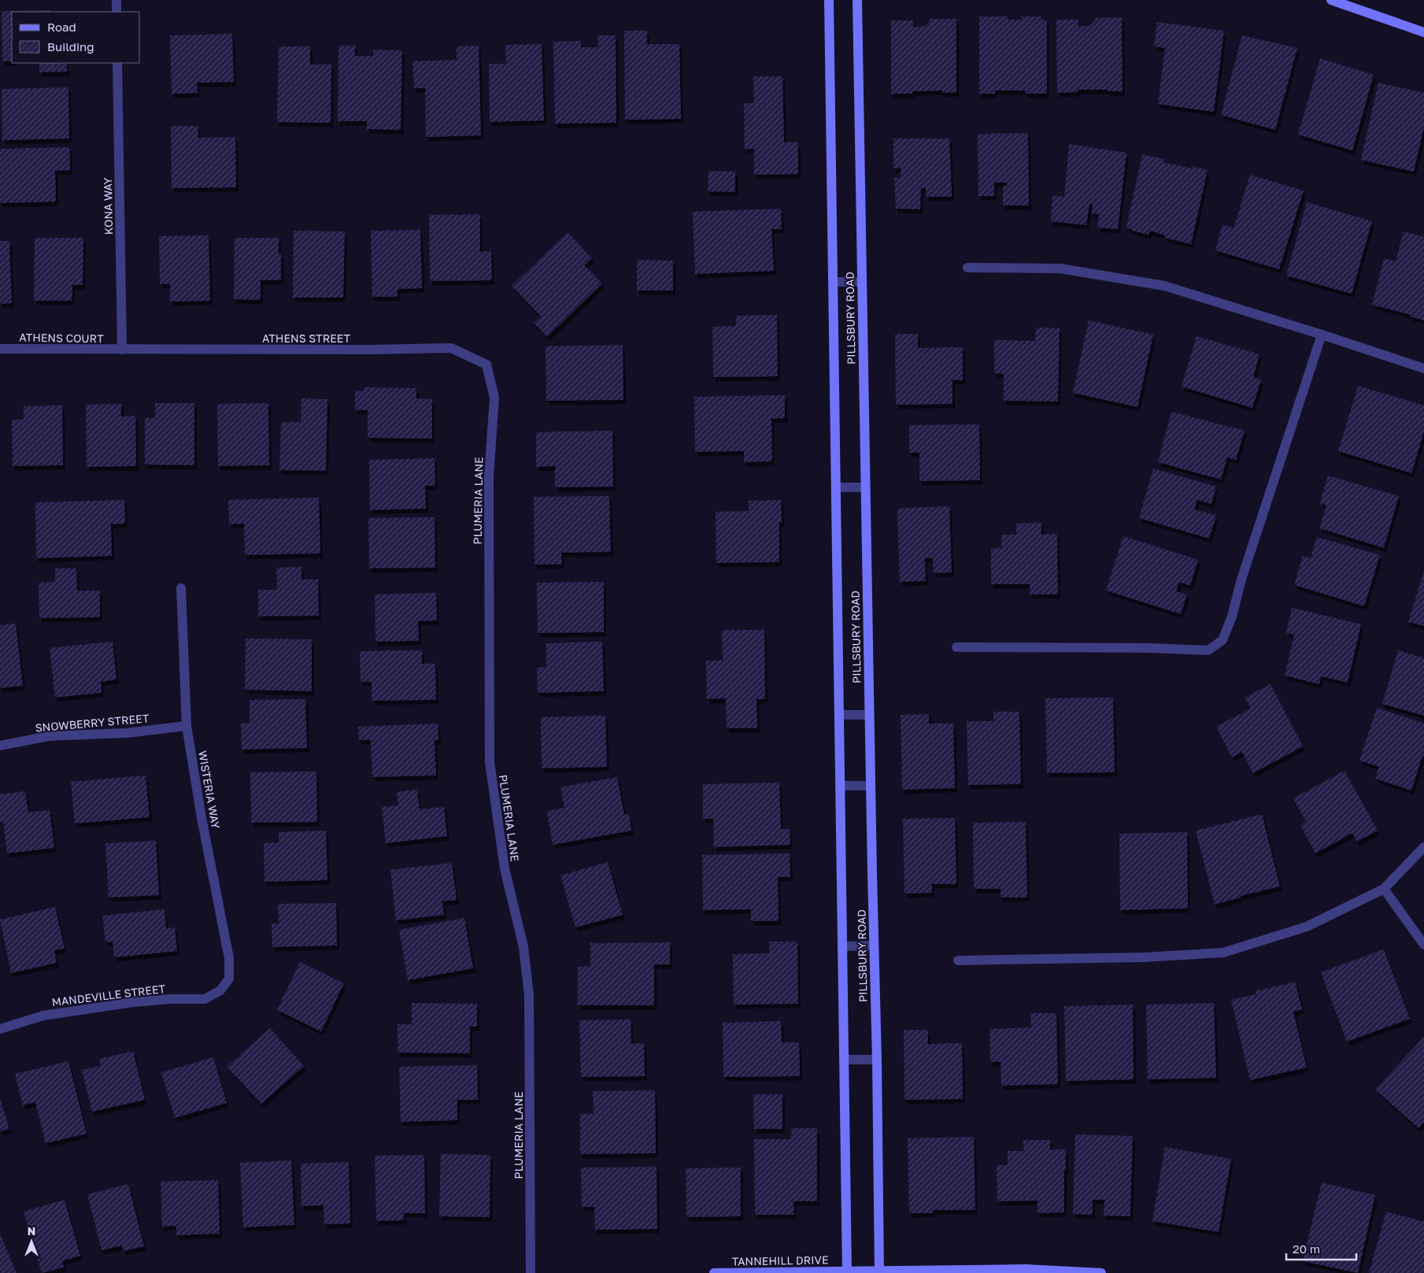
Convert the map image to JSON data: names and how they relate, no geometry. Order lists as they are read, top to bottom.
{
  "streets": {
    "street": [
      "KONA WAY",
      "PILLSBURY ROAD",
      "ATHENS COURT",
      "ATHENS STREET",
      "PLUMERIA LANE",
      "SNOWBERRY STREET",
      "WISTERIA WAY",
      "MANDEVILLE STREET",
      "TANNEHILL DRIVE"
    ]
  },
  "crossings": [
    ["KONA WAY", "ATHENS COURT"],
    ["KONA WAY", "ATHENS STREET"],
    ["PILLSBURY ROAD", "TANNEHILL DRIVE"],
    ["ATHENS COURT", "ATHENS STREET"],
    ["ATHENS STREET", "PLUMERIA LANE"],
    ["SNOWBERRY STREET", "WISTERIA WAY"],
    ["WISTERIA WAY", "MANDEVILLE STREET"]
  ],
  "legend": ["Road", "Building"],
  "scale_bar": "20 m",
  "north": "top"
}
